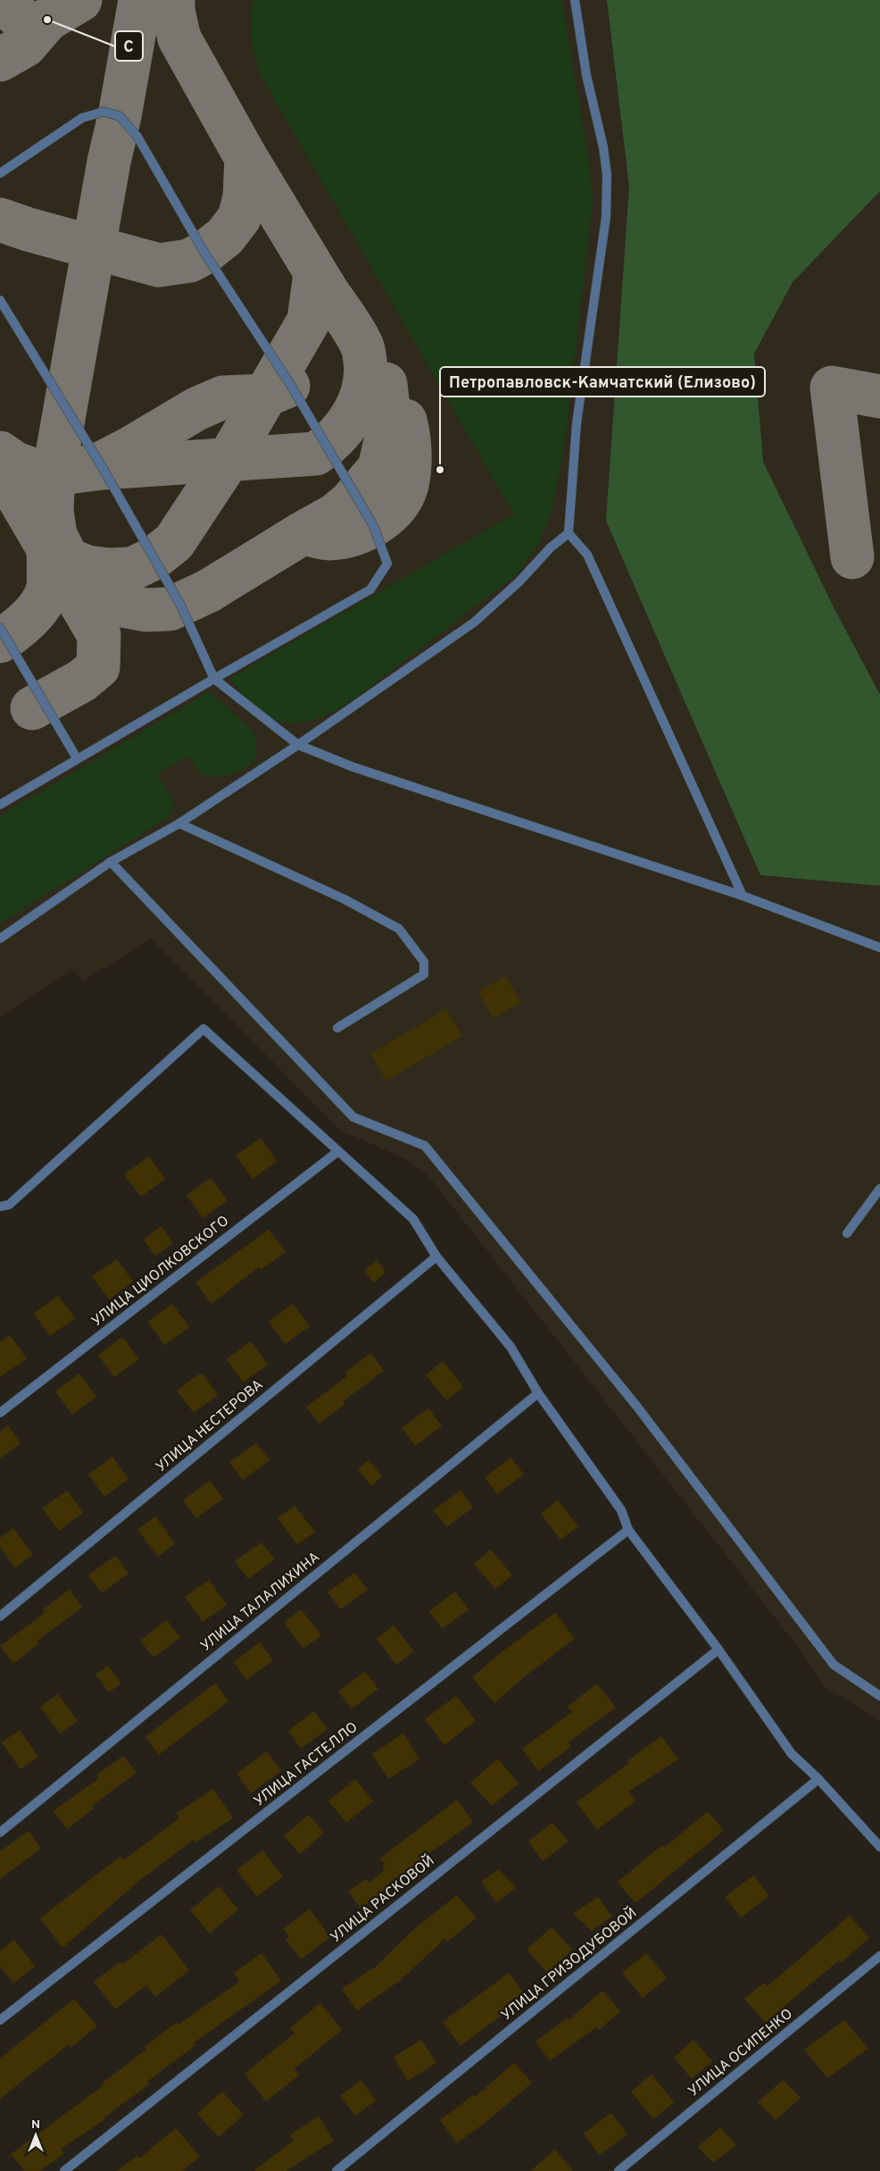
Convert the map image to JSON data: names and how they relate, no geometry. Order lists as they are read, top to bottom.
{
  "streets": {
    "street": [
      "УЛИЦА ЦИОЛКОВСКОГО",
      "УЛИЦА НЕСТЕРОВА",
      "УЛИЦА ТАЛАЛИХИНА",
      "УЛИЦА ГАСТЕЛЛО",
      "УЛИЦА РАСКОВОЙ",
      "УЛИЦА ГРИЗОДУБОВОЙ",
      "УЛИЦА ОСИПЕНКО"
    ]
  },
  "places": ["C", "Петропавловск-Камчатский (Елизово)"],
  "north": "top"
}
